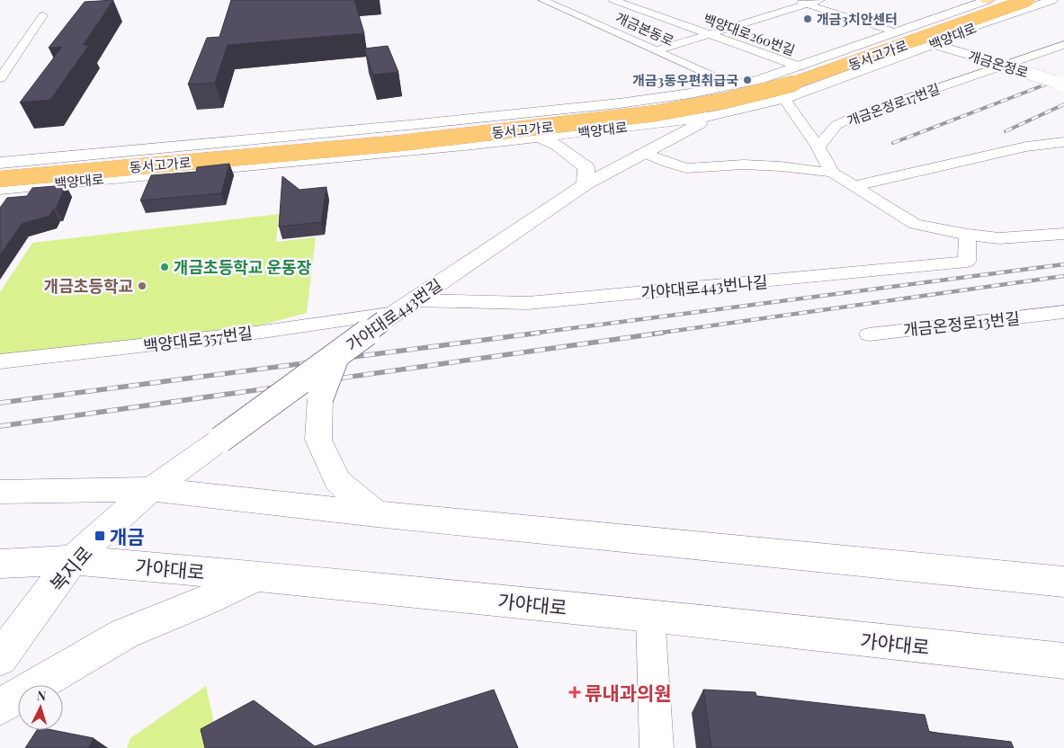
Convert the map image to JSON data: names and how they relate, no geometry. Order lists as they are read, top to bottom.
{
  "streets": {
    "highway": ["동서고가로"],
    "main road": [
      "백양대로",
      "개금온정로",
      "가야대로443번길",
      "복지로",
      "가야대로"
    ],
    "street": [
      "개금본동로",
      "백양대로260번길",
      "개금온정로17번길",
      "가야대로443번나길",
      "개금온정로13번길",
      "백양대로357번길"
    ]
  },
  "crossings": [
    ["개금본동로", "백양대로"],
    ["백양대로260번길", "백양대로"],
    ["백양대로", "동서고가로"],
    ["백양대로", "개금온정로"],
    ["백양대로", "가야대로443번길"],
    ["개금온정로", "개금온정로17번길"],
    ["가야대로443번나길", "가야대로443번길"],
    ["가야대로443번길", "백양대로357번길"],
    ["가야대로443번길", "복지로"],
    ["복지로", "가야대로"]
  ],
  "places": {
    "other": [
      "개금3치안센터",
      "개금3동우편취급국",
      "개금초등학교 운동장",
      "개금초등학교"
    ],
    "transit": ["개금"],
    "health": ["류내과의원"]
  },
  "north": "top"
}
